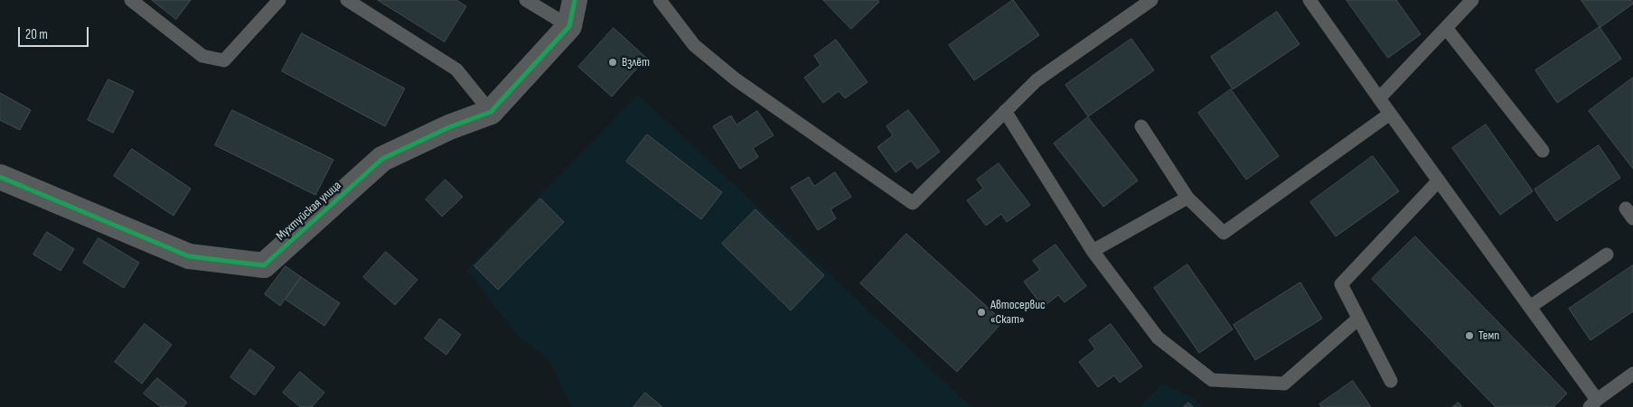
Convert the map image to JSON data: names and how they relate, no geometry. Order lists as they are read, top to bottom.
{
  "streets": {
    "street": ["Мухтуйская улица"]
  },
  "places": ["Взлёт", "Автосервис «Скат»", "Темп"],
  "scale_bar": "20 m"
}
